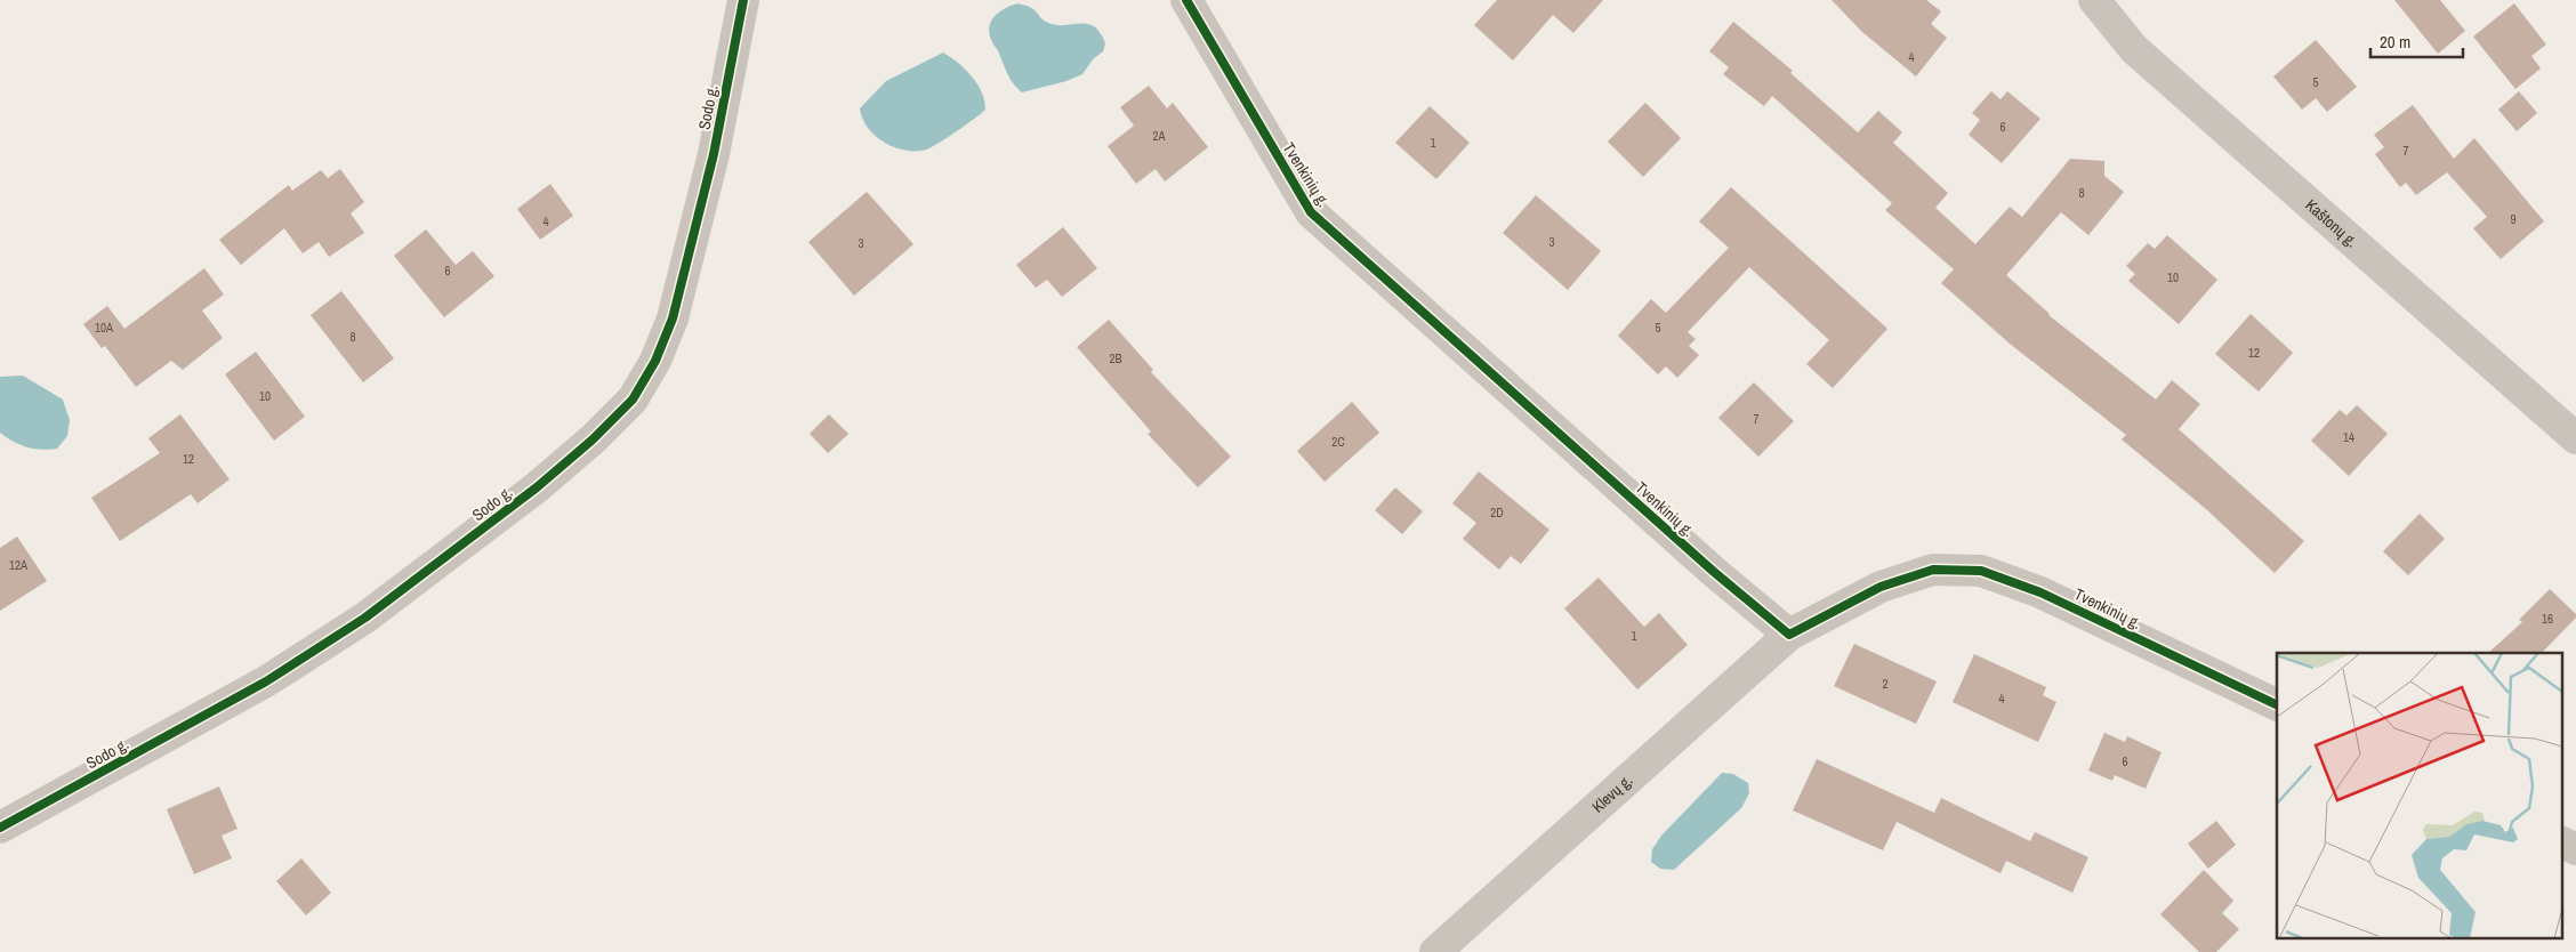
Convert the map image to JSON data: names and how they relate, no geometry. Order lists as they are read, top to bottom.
{
  "streets": {
    "street": [
      "Sodo g.",
      "Tvenkinių g.",
      "Kaštonų g.",
      "Klevų g."
    ]
  },
  "crossings": [
    ["Tvenkinių g.", "Klevų g."]
  ],
  "house_numbers": [
    "4",
    "5",
    "6",
    "2A",
    "1",
    "7",
    "8",
    "9",
    "4",
    "3",
    "3",
    "6",
    "10",
    "10A",
    "5",
    "8",
    "12",
    "2B",
    "10",
    "7",
    "14",
    "2C",
    "12",
    "2D",
    "12A",
    "16",
    "1",
    "2",
    "4",
    "6"
  ],
  "scale_bar": "20 m"
}
